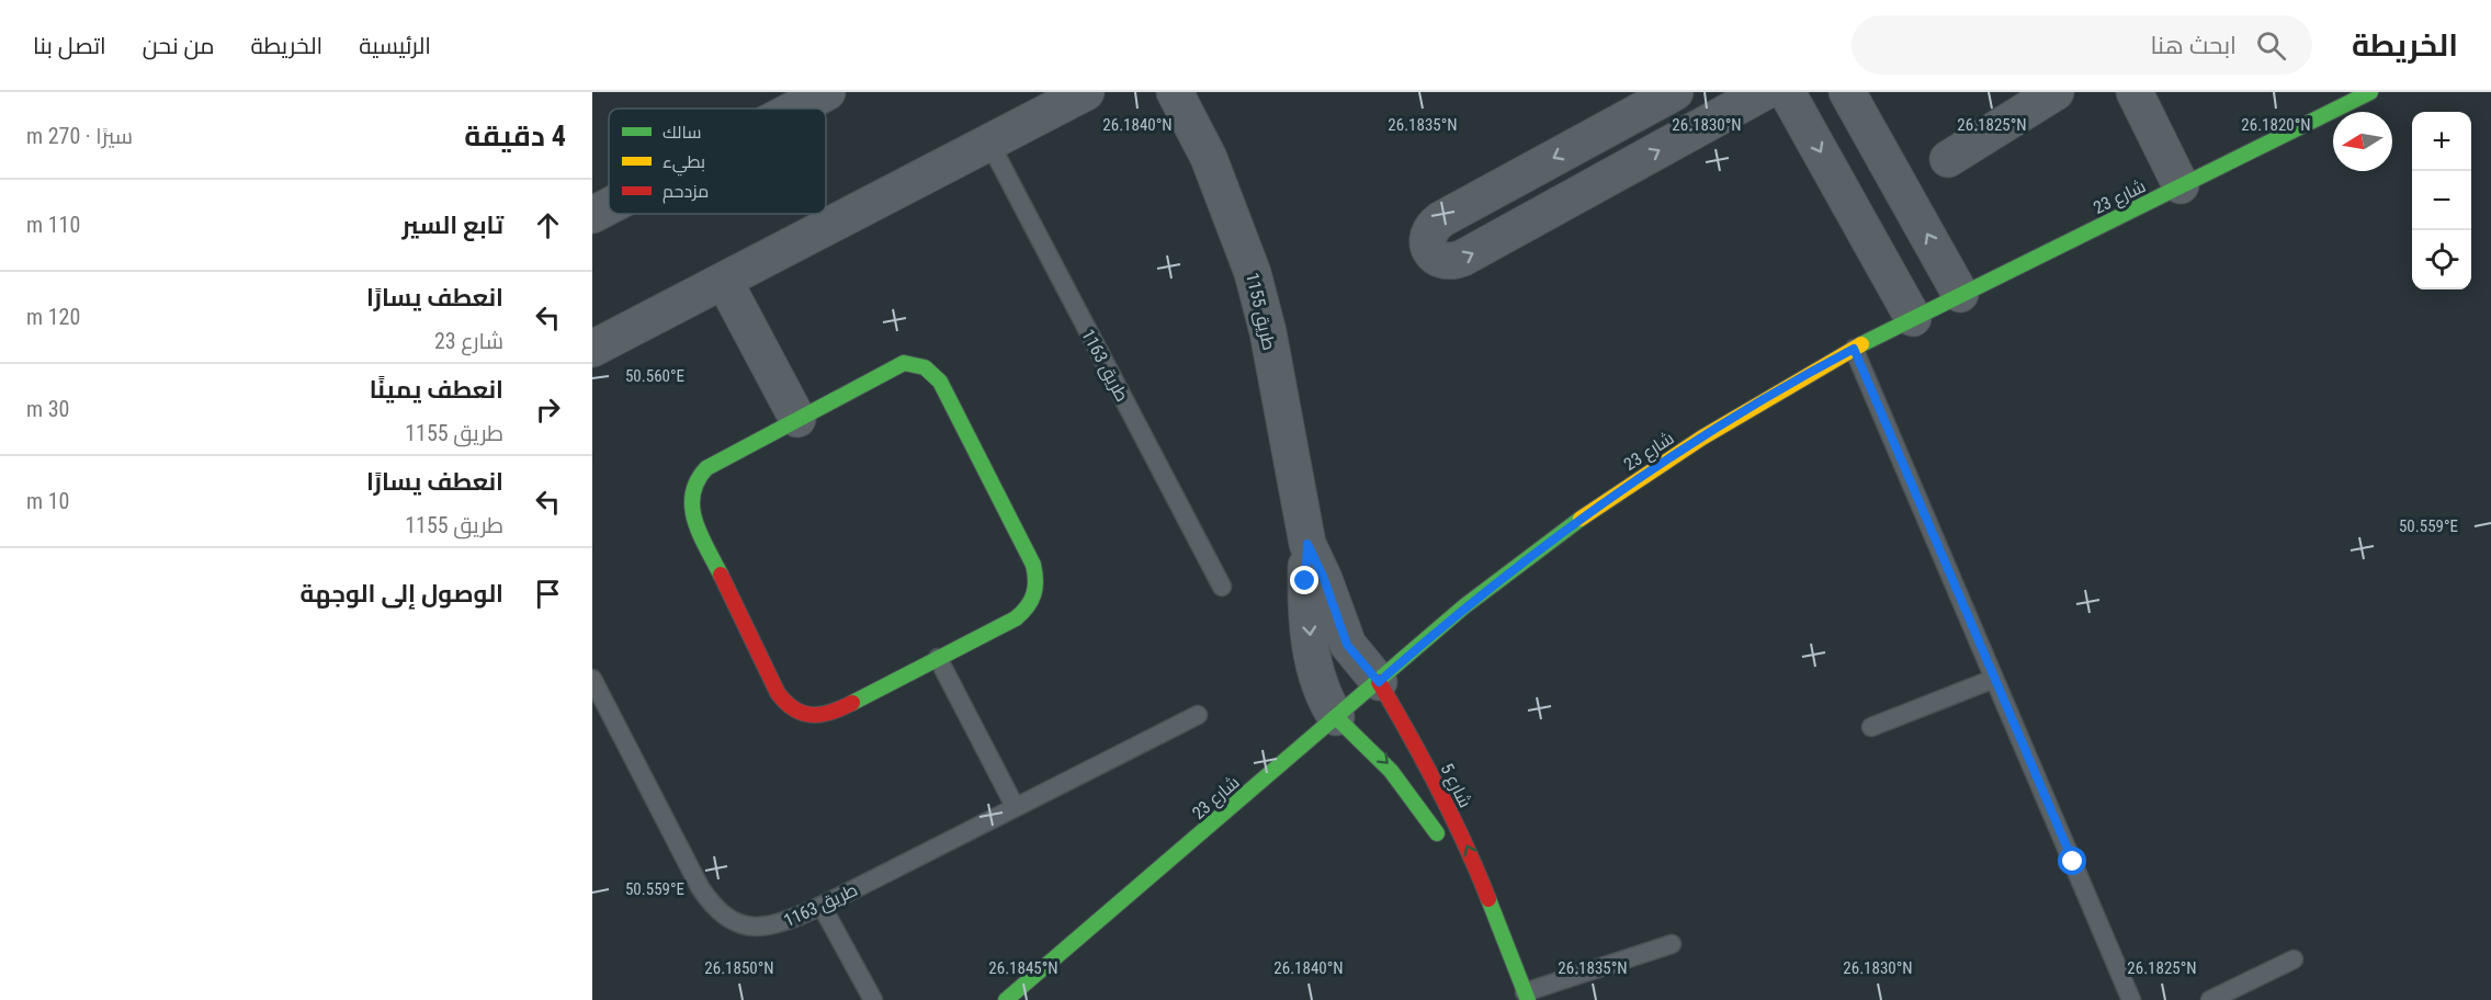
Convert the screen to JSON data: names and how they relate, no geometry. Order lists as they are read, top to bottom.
{
  "streets": {
    "street": ["شارع 23", "طريق 1155", "شارع 5"],
    "lane": ["طريق 1163"]
  },
  "crossings": [
    ["شارع 23", "طريق 1155"],
    ["شارع 23", "شارع 5"],
    ["طريق 1155", "شارع 5"]
  ],
  "legend": ["سالك", "بطيء", "مزدحم"],
  "north": "left",
  "page": {
    "header": "الخريطة",
    "search": "ابحث هنا",
    "nav": [
      "الرئيسية",
      "الخريطة",
      "من نحن",
      "اتصل بنا"
    ],
    "heading": ["4 دقيقة", "سيرًا · 270 m"],
    "map_buttons": ["+", "−"],
    "list": [
      ["تابع السير", "110 m"],
      ["انعطف يسارًا", "شارع 23", "120 m"],
      ["انعطف يمينًا", "طريق 1155", "30 m"],
      ["انعطف يسارًا", "طريق 1155", "10 m"],
      "الوصول إلى الوجهة"
    ]
  },
  "coordinates": [
    "26.1840°N",
    "26.1835°N",
    "26.1830°N",
    "26.1825°N",
    "26.1820°N",
    "50.560°E",
    "50.559°E",
    "26.1850°N",
    "26.1845°N"
  ]
}
